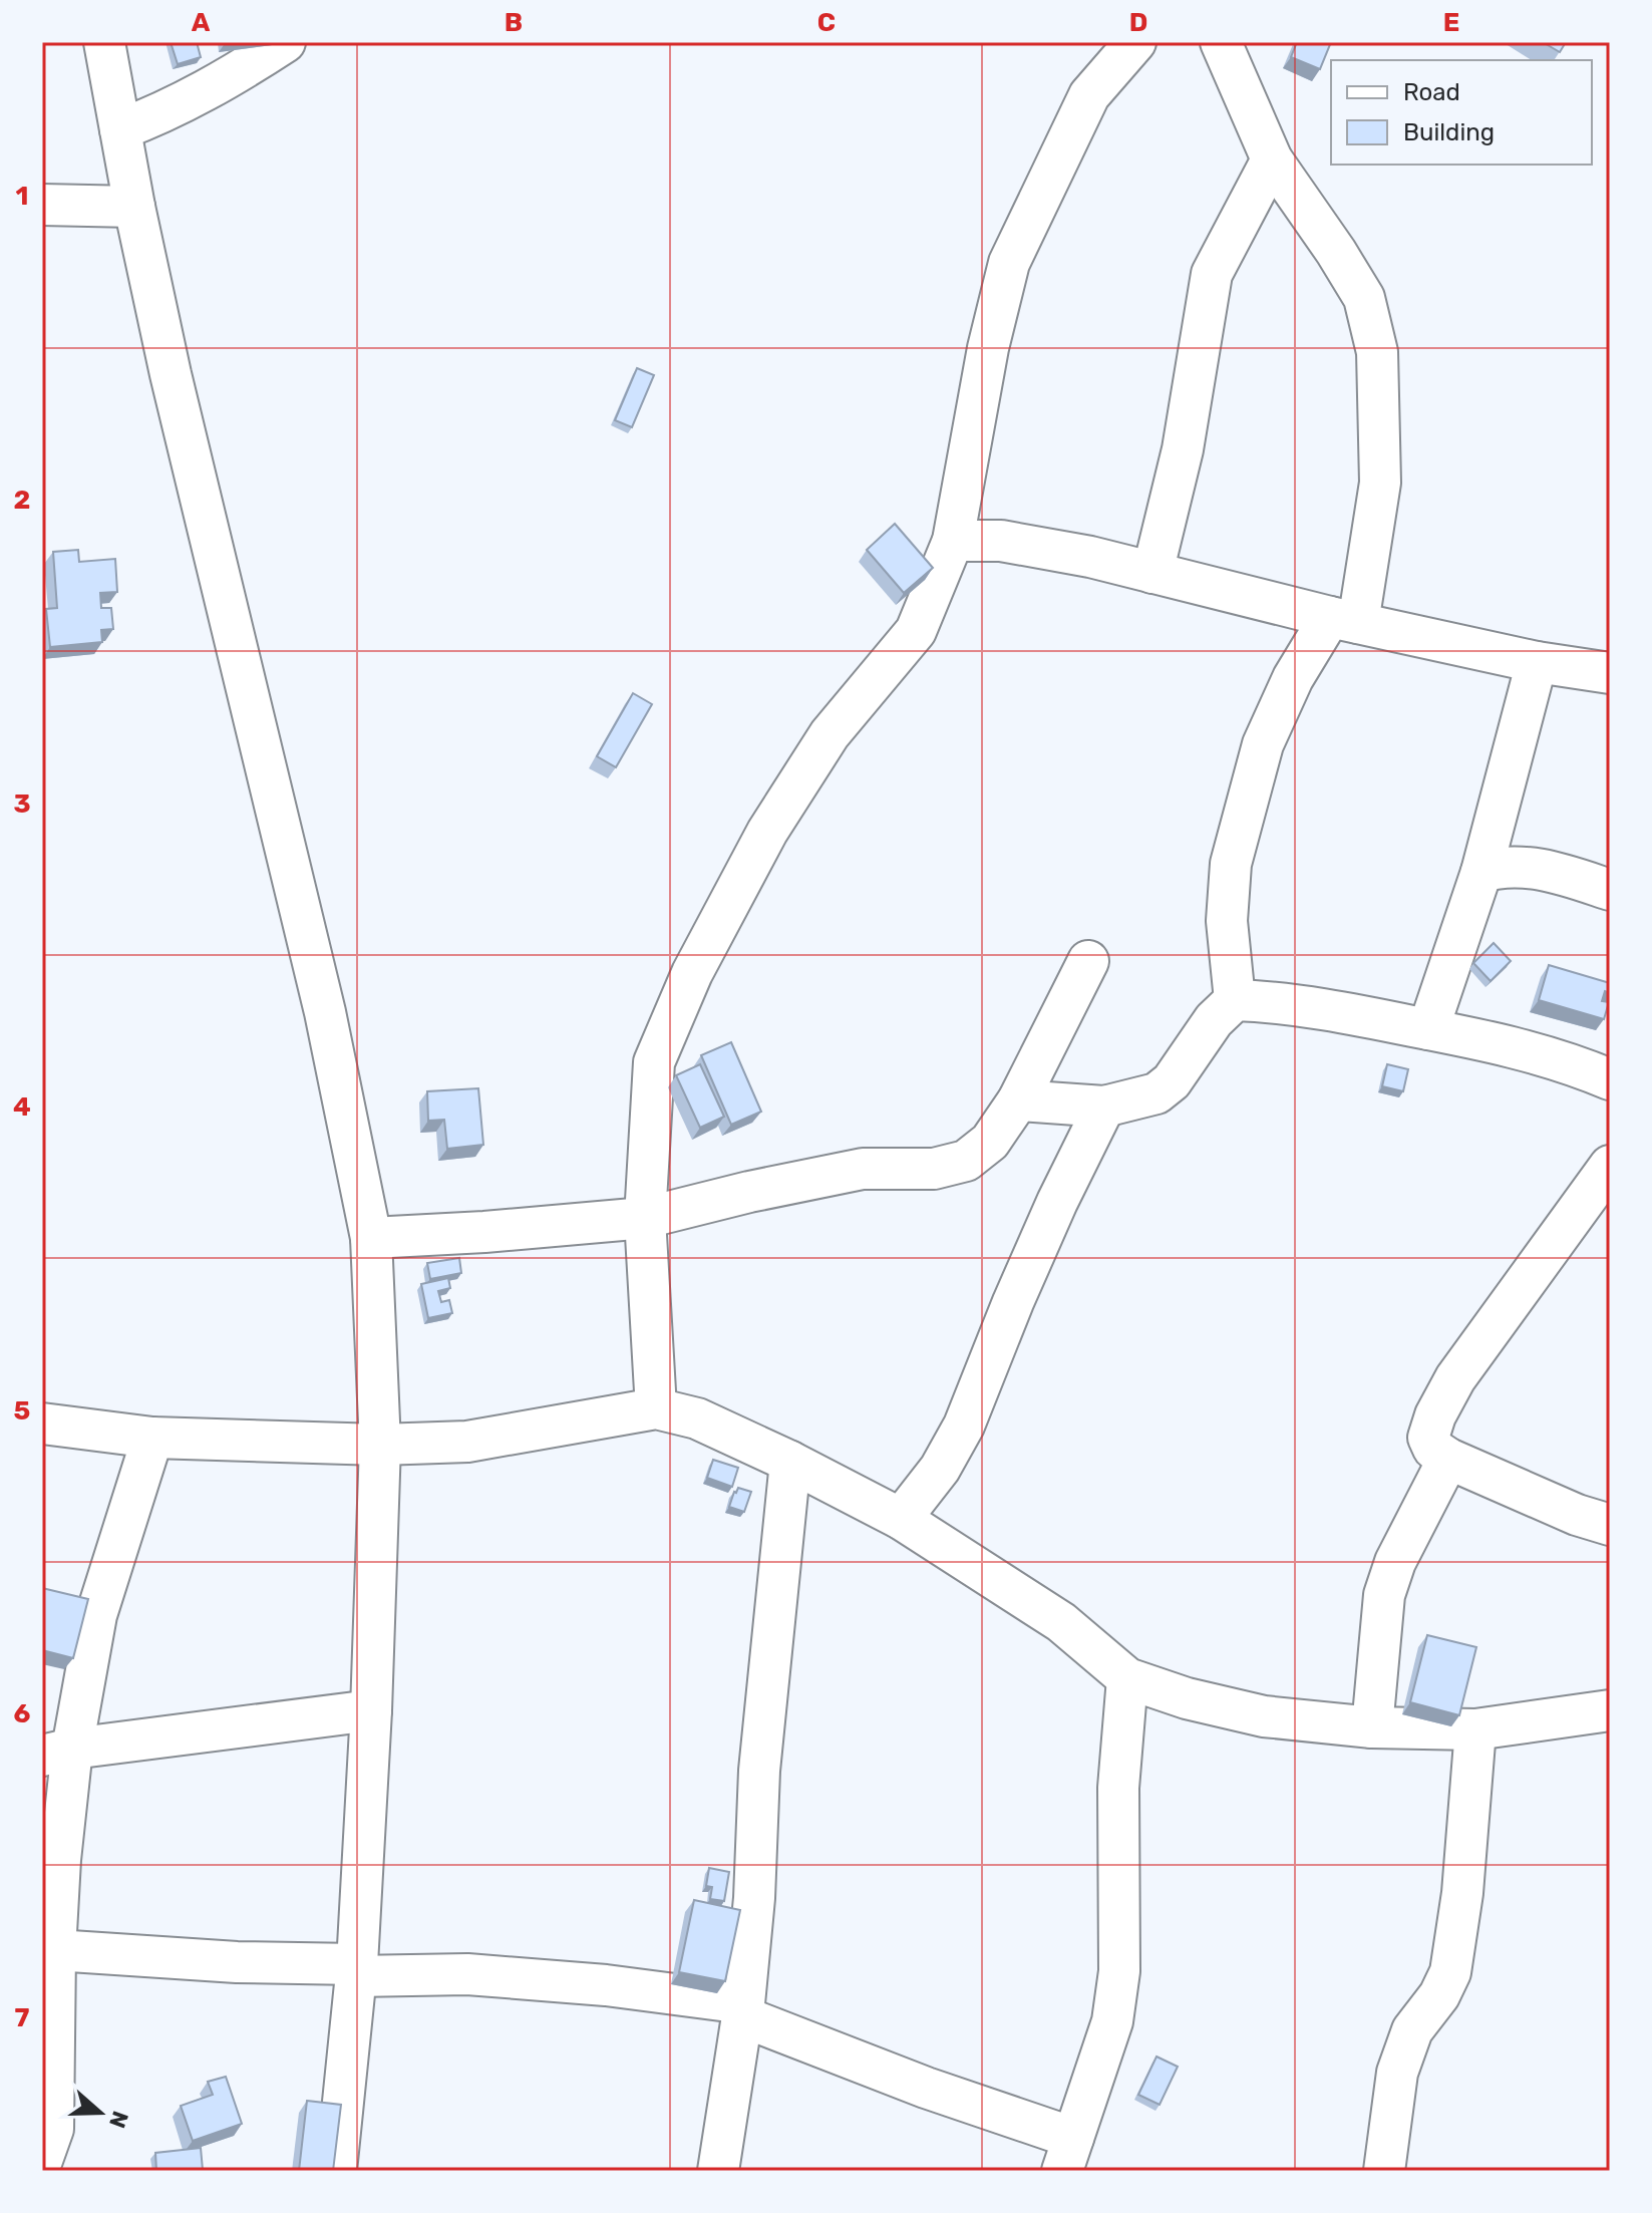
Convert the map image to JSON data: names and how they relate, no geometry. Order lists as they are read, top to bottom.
{
  "legend": ["Road", "Building"],
  "north": "right",
  "grid": {
    "columns": [
      "A",
      "B",
      "C",
      "D",
      "E"
    ],
    "rows": [
      "1",
      "2",
      "3",
      "4",
      "5",
      "6",
      "7"
    ]
  }
}
